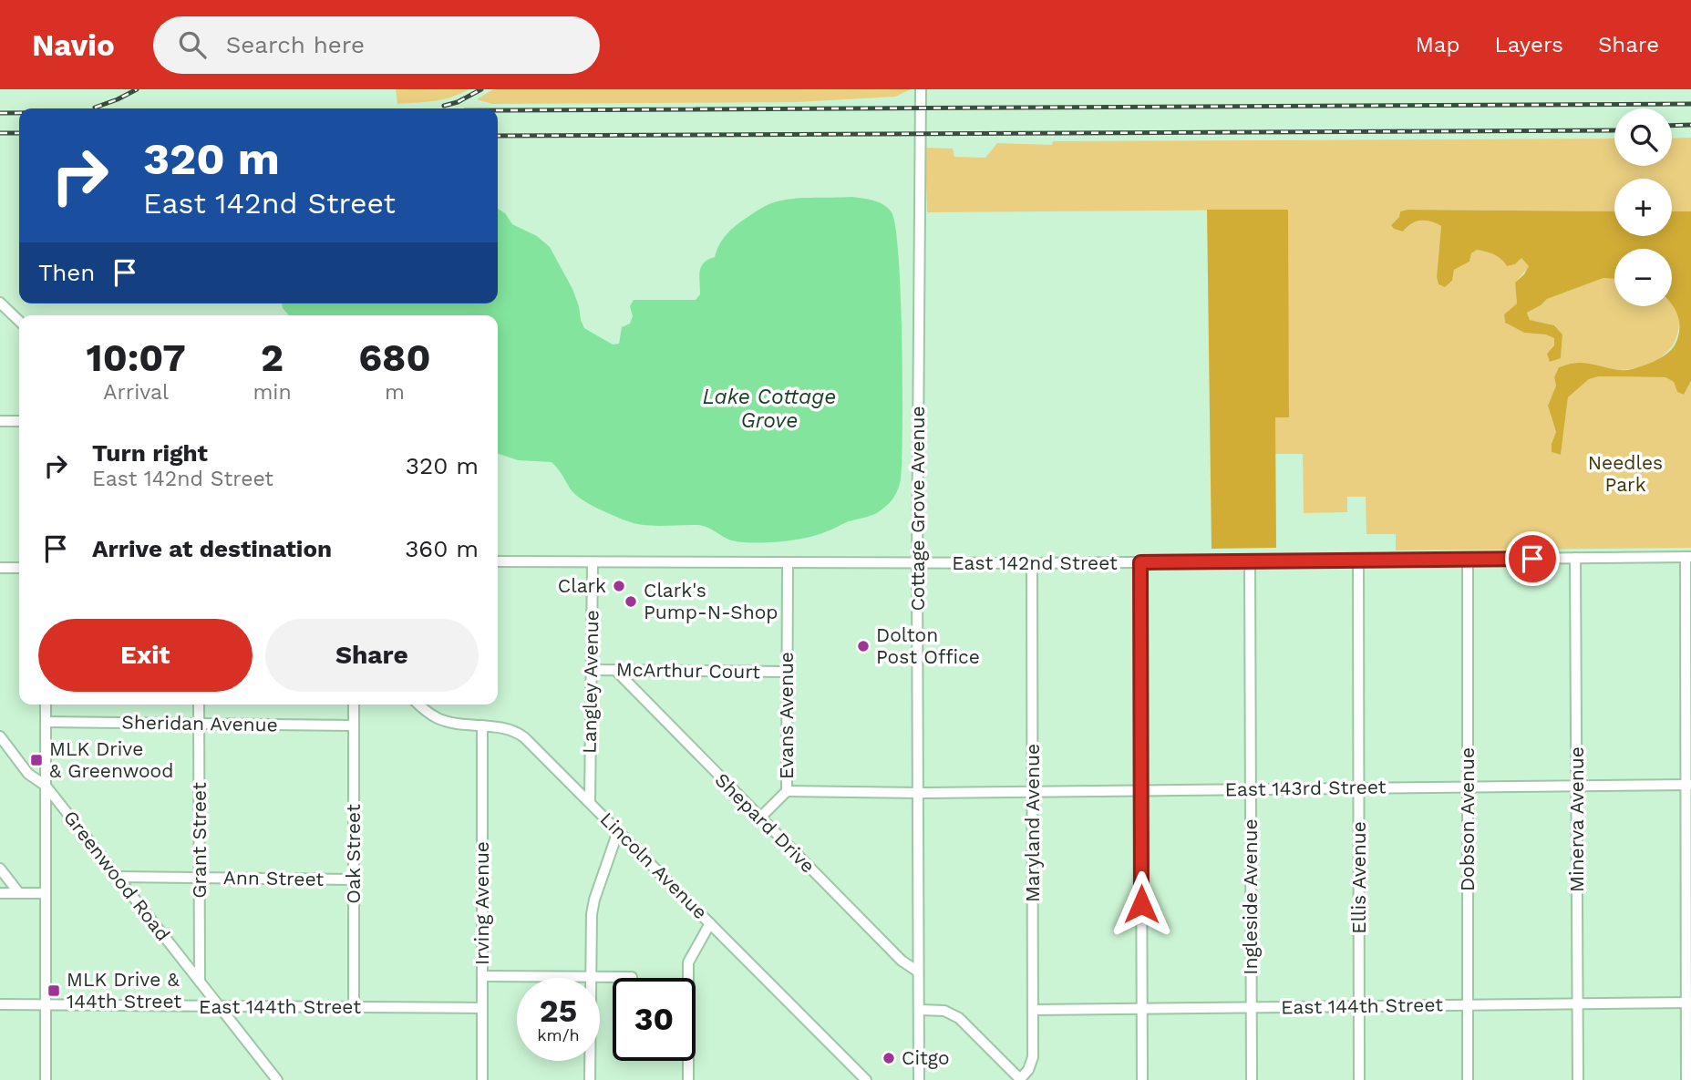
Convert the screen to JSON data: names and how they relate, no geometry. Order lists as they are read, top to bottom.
{
  "streets": {
    "street": [
      "Cottage Grove Avenue",
      "East 142nd Street",
      "McArthur Court",
      "Langley Avenue",
      "Evans Avenue",
      "Sheridan Avenue",
      "East 143rd Street",
      "Dobson Avenue",
      "Minerva Avenue",
      "Shepard Drive",
      "Maryland Avenue",
      "Grant Street",
      "Oak Street",
      "Lincoln Avenue",
      "Greenwood Road",
      "Ellis Avenue",
      "Ann Street",
      "Ingleside Avenue",
      "Irving Avenue",
      "East 144th Street"
    ]
  },
  "crossings": [
    ["Cottage Grove Avenue", "East 142nd Street"],
    ["Cottage Grove Avenue", "East 143rd Street"],
    ["Cottage Grove Avenue", "Shepard Drive"],
    ["East 142nd Street", "Langley Avenue"],
    ["East 142nd Street", "Evans Avenue"],
    ["East 142nd Street", "Dobson Avenue"],
    ["East 142nd Street", "Minerva Avenue"],
    ["East 142nd Street", "Maryland Avenue"],
    ["East 142nd Street", "Ellis Avenue"],
    ["East 142nd Street", "Ingleside Avenue"],
    ["McArthur Court", "Langley Avenue"],
    ["McArthur Court", "Evans Avenue"],
    ["McArthur Court", "Shepard Drive"],
    ["Langley Avenue", "Lincoln Avenue"],
    ["Evans Avenue", "East 143rd Street"],
    ["Evans Avenue", "Shepard Drive"],
    ["Sheridan Avenue", "Grant Street"],
    ["Sheridan Avenue", "Oak Street"],
    ["East 143rd Street", "Dobson Avenue"],
    ["East 143rd Street", "Minerva Avenue"],
    ["East 143rd Street", "Maryland Avenue"],
    ["East 143rd Street", "Ellis Avenue"],
    ["East 143rd Street", "Ingleside Avenue"],
    ["Dobson Avenue", "East 144th Street"],
    ["Minerva Avenue", "East 144th Street"],
    ["Maryland Avenue", "East 144th Street"],
    ["Grant Street", "Greenwood Road"],
    ["Grant Street", "Ann Street"],
    ["Oak Street", "Ann Street"],
    ["Oak Street", "East 144th Street"],
    ["Lincoln Avenue", "Irving Avenue"],
    ["Greenwood Road", "Ann Street"],
    ["Greenwood Road", "East 144th Street"],
    ["Ellis Avenue", "East 144th Street"],
    ["Ingleside Avenue", "East 144th Street"],
    ["Irving Avenue", "East 144th Street"]
  ],
  "water": ["Lake Cottage Grove"],
  "parks": ["Needles Park"],
  "places": {
    "other": [
      "Clark",
      "Clark's Pump-N-Shop",
      "Dolton Post Office",
      "Citgo"
    ],
    "transit": ["MLK Drive & Greenwood", "MLK Drive & 144th Street"]
  },
  "page": {
    "header": "Navio",
    "search": "Search here",
    "nav": ["Map", "Layers", "Share"],
    "map_buttons": ["+", "−"],
    "turn": ["320 m", "East 142nd Street"],
    "then": "Then",
    "eta": [
      "10:07",
      "Arrival",
      "2",
      "min",
      "680",
      "m"
    ],
    "list": [
      {
        "name": "Turn right",
        "note": "East 142nd Street",
        "value": "320 m"
      },
      {
        "name": "Arrive at destination",
        "value": "360 m"
      }
    ],
    "buttons": ["Exit", "Share"],
    "speed": "25 km/h",
    "limit": "30"
  }
}
